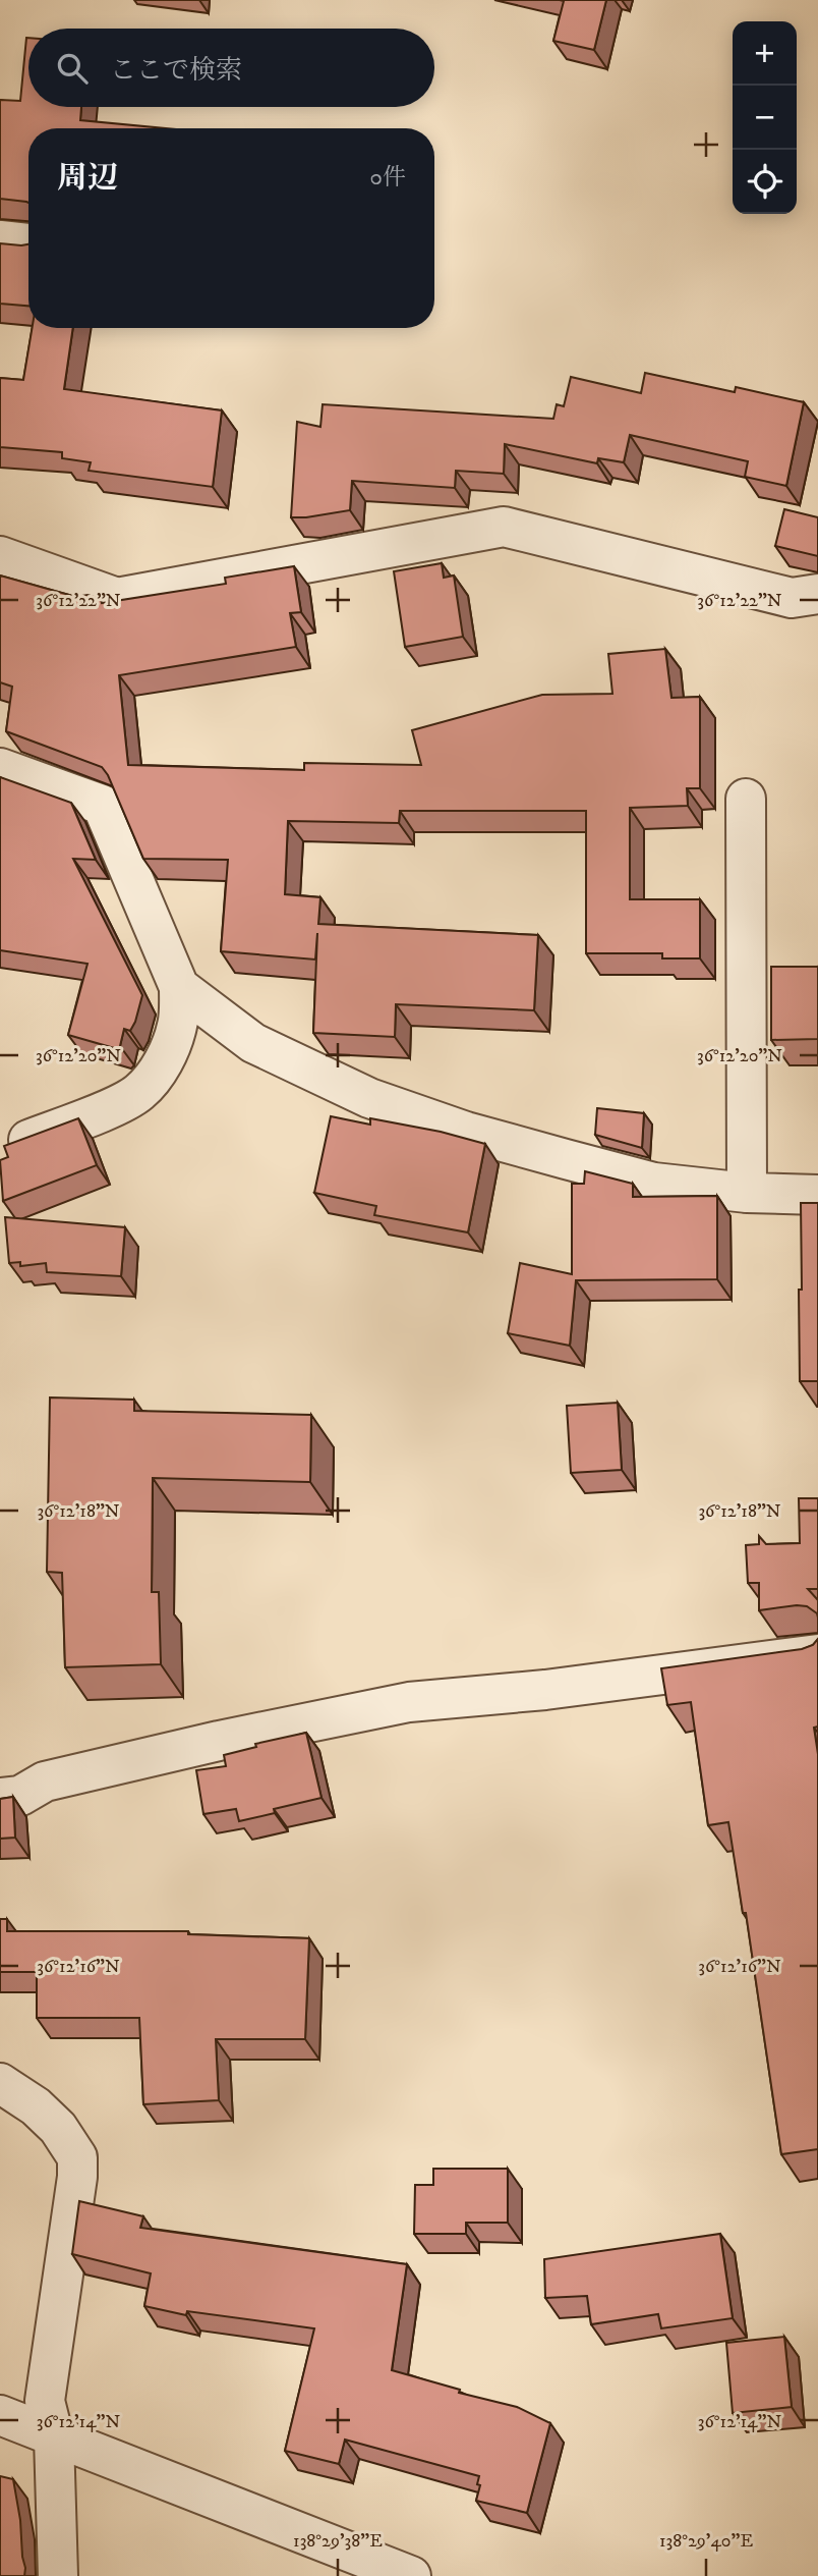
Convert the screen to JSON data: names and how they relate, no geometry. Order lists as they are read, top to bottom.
{
  "page": {
    "map_buttons": ["+", "−"],
    "search": "ここで検索",
    "heading": ["周辺", "0件"]
  },
  "coordinates": [
    "36°12'22\"N",
    "36°12'20\"N",
    "36°12'18\"N",
    "36°12'16\"N",
    "36°12'14\"N",
    "138°29'38\"E",
    "138°29'40\"E"
  ]
}
